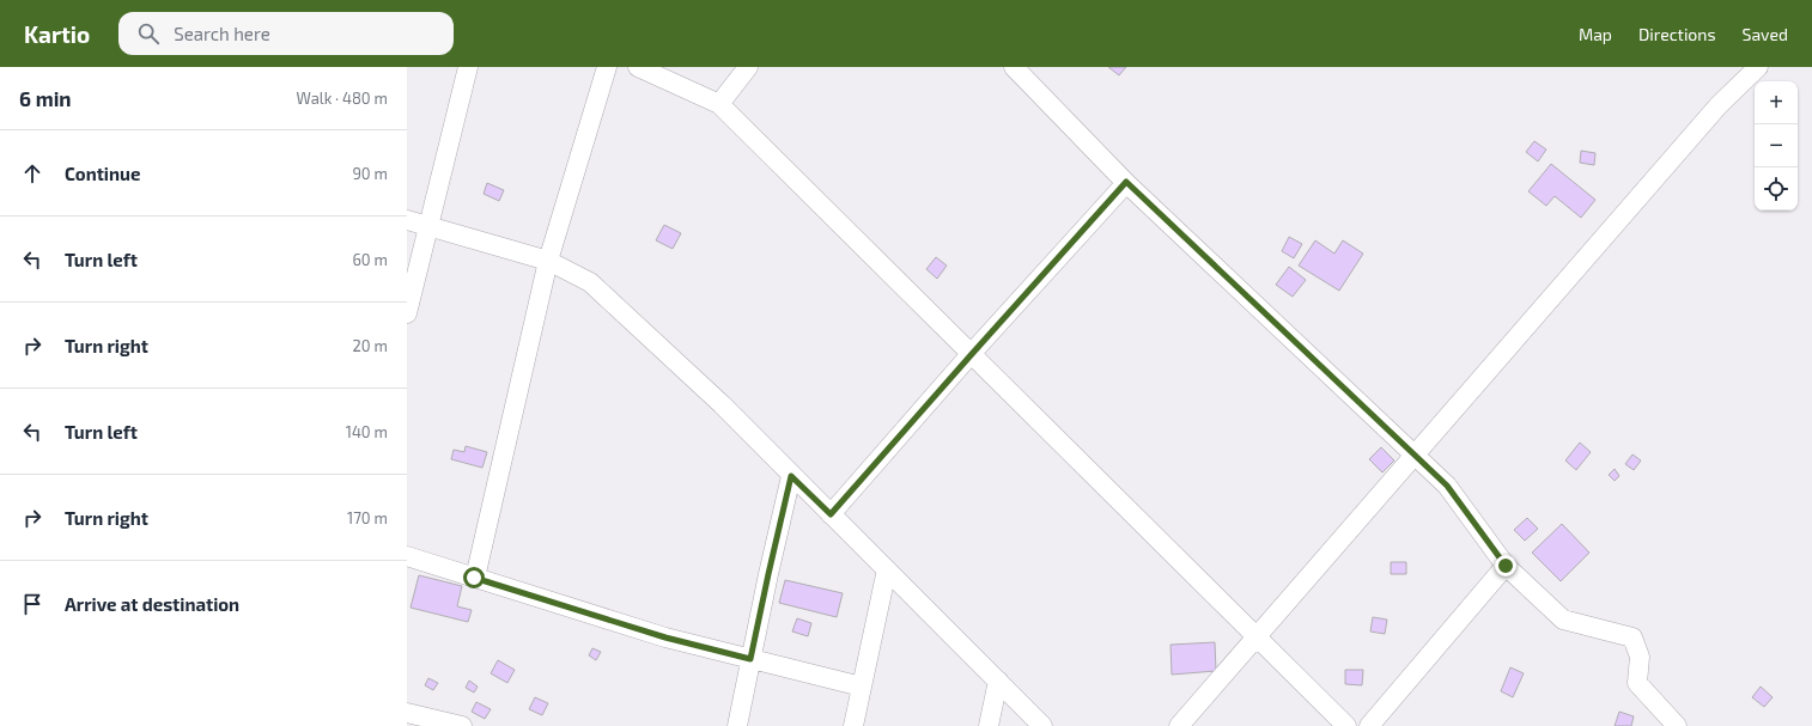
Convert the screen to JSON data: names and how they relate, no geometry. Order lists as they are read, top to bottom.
{
  "page": {
    "header": "Kartio",
    "search": "Search here",
    "nav": ["Map", "Directions", "Saved"],
    "heading": ["6 min", "Walk · 480 m"],
    "map_buttons": ["+", "−"],
    "list": [
      ["Continue", "90 m"],
      ["Turn left", "60 m"],
      ["Turn right", "20 m"],
      ["Turn left", "140 m"],
      ["Turn right", "170 m"],
      "Arrive at destination"
    ]
  }
}
